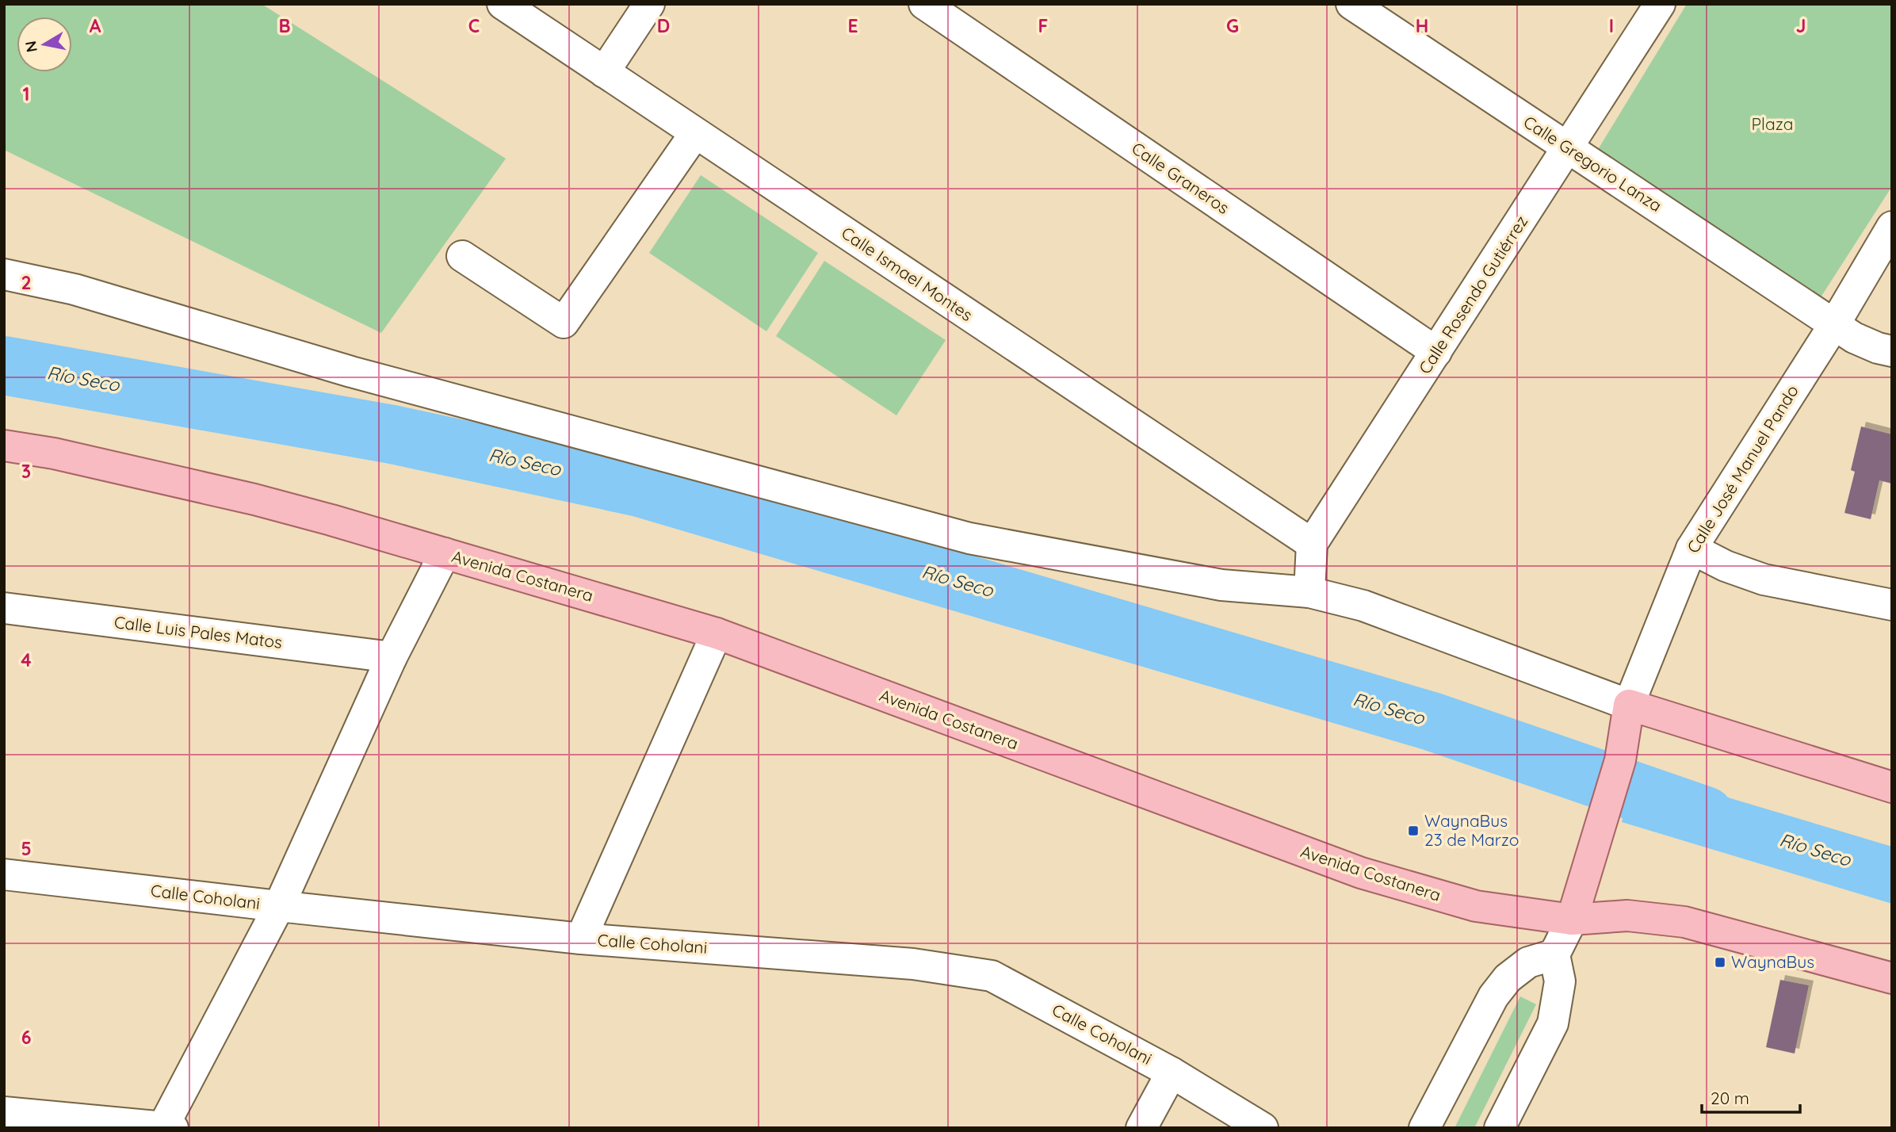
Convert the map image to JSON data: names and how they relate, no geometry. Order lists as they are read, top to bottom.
{
  "streets": {
    "main road": ["Calle José Manuel Pando", "Avenida Costanera"],
    "street": [
      "Calle Gregorio Lanza",
      "Calle Graneros",
      "Calle Ismael Montes",
      "Calle Rosendo Gutiérrez",
      "Calle Luis Pales Matos",
      "Calle Coholani"
    ]
  },
  "crossings": [
    ["Calle Gregorio Lanza", "Calle Rosendo Gutiérrez"],
    ["Calle Gregorio Lanza", "Calle José Manuel Pando"],
    ["Calle Graneros", "Calle Rosendo Gutiérrez"],
    ["Calle Ismael Montes", "Calle Rosendo Gutiérrez"],
    ["Calle José Manuel Pando", "Avenida Costanera"]
  ],
  "water": ["Río Seco"],
  "parks": ["Plaza"],
  "places": {
    "transit": ["WaynaBus 23 de Marzo", "WaynaBus"]
  },
  "scale_bar": "20 m",
  "north": "left",
  "grid": {
    "columns": [
      "A",
      "B",
      "C",
      "D",
      "E",
      "F",
      "G",
      "H",
      "I",
      "J"
    ],
    "rows": [
      "1",
      "2",
      "3",
      "4",
      "5",
      "6"
    ]
  }
}
